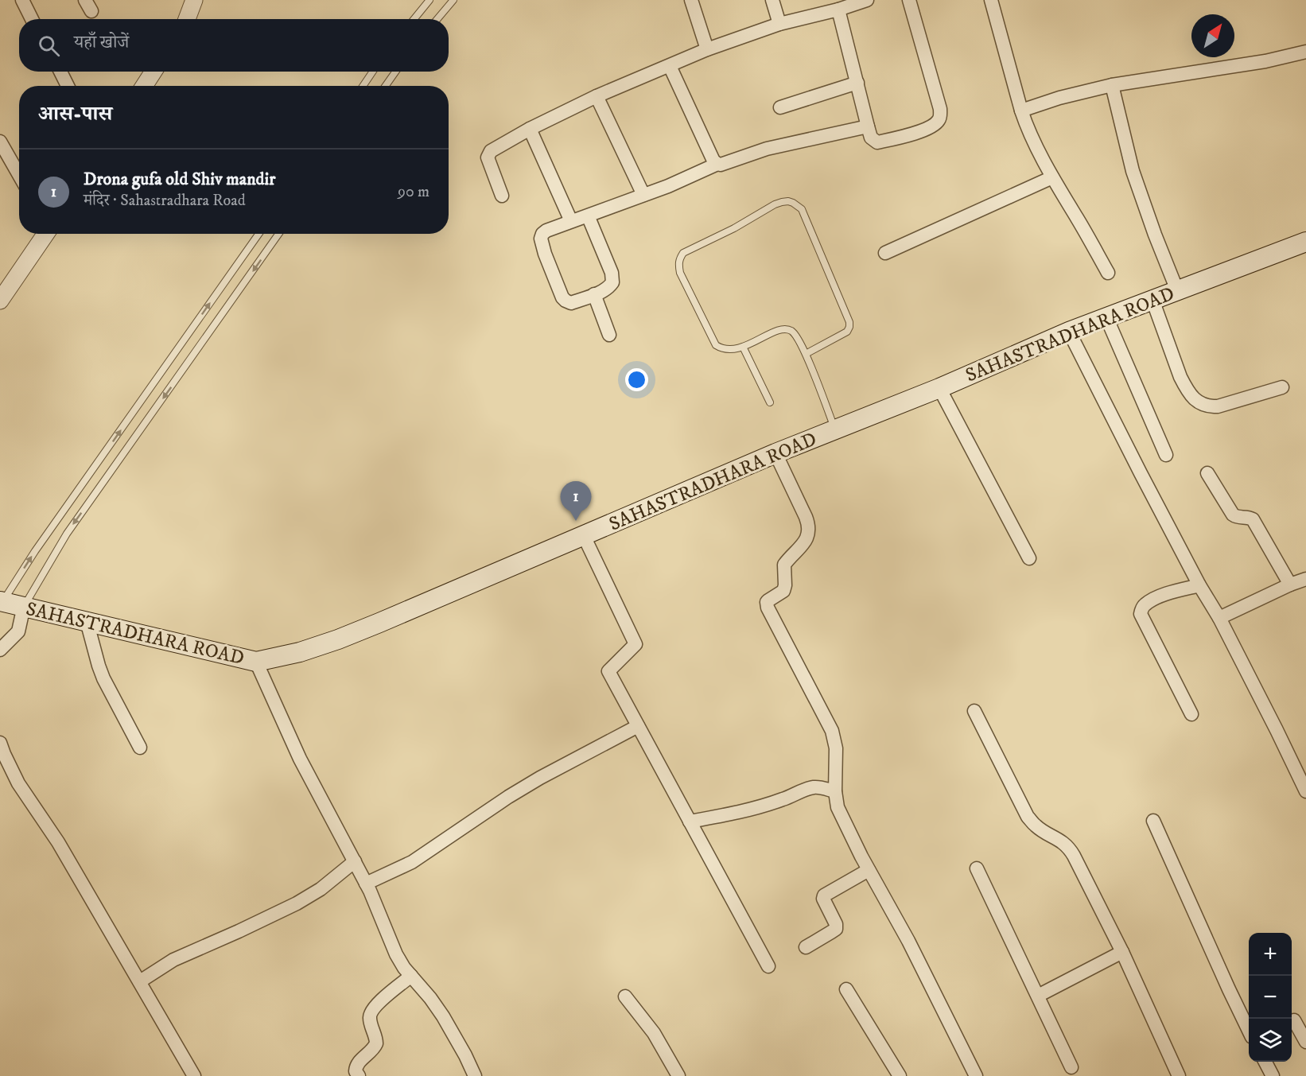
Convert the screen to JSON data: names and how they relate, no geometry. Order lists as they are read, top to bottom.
{
  "streets": {
    "main road": ["SAHASTRADHARA ROAD"]
  },
  "north": "top right",
  "page": {
    "search": "यहाँ खोजें",
    "heading": "आस-पास",
    "list": [
      {
        "mark": "1",
        "name": "Drona gufa old Shiv mandir",
        "note": "मंदिर · Sahastradhara Road",
        "value": "90 m"
      }
    ],
    "pins": "1",
    "map_buttons": ["+", "−"]
  }
}
